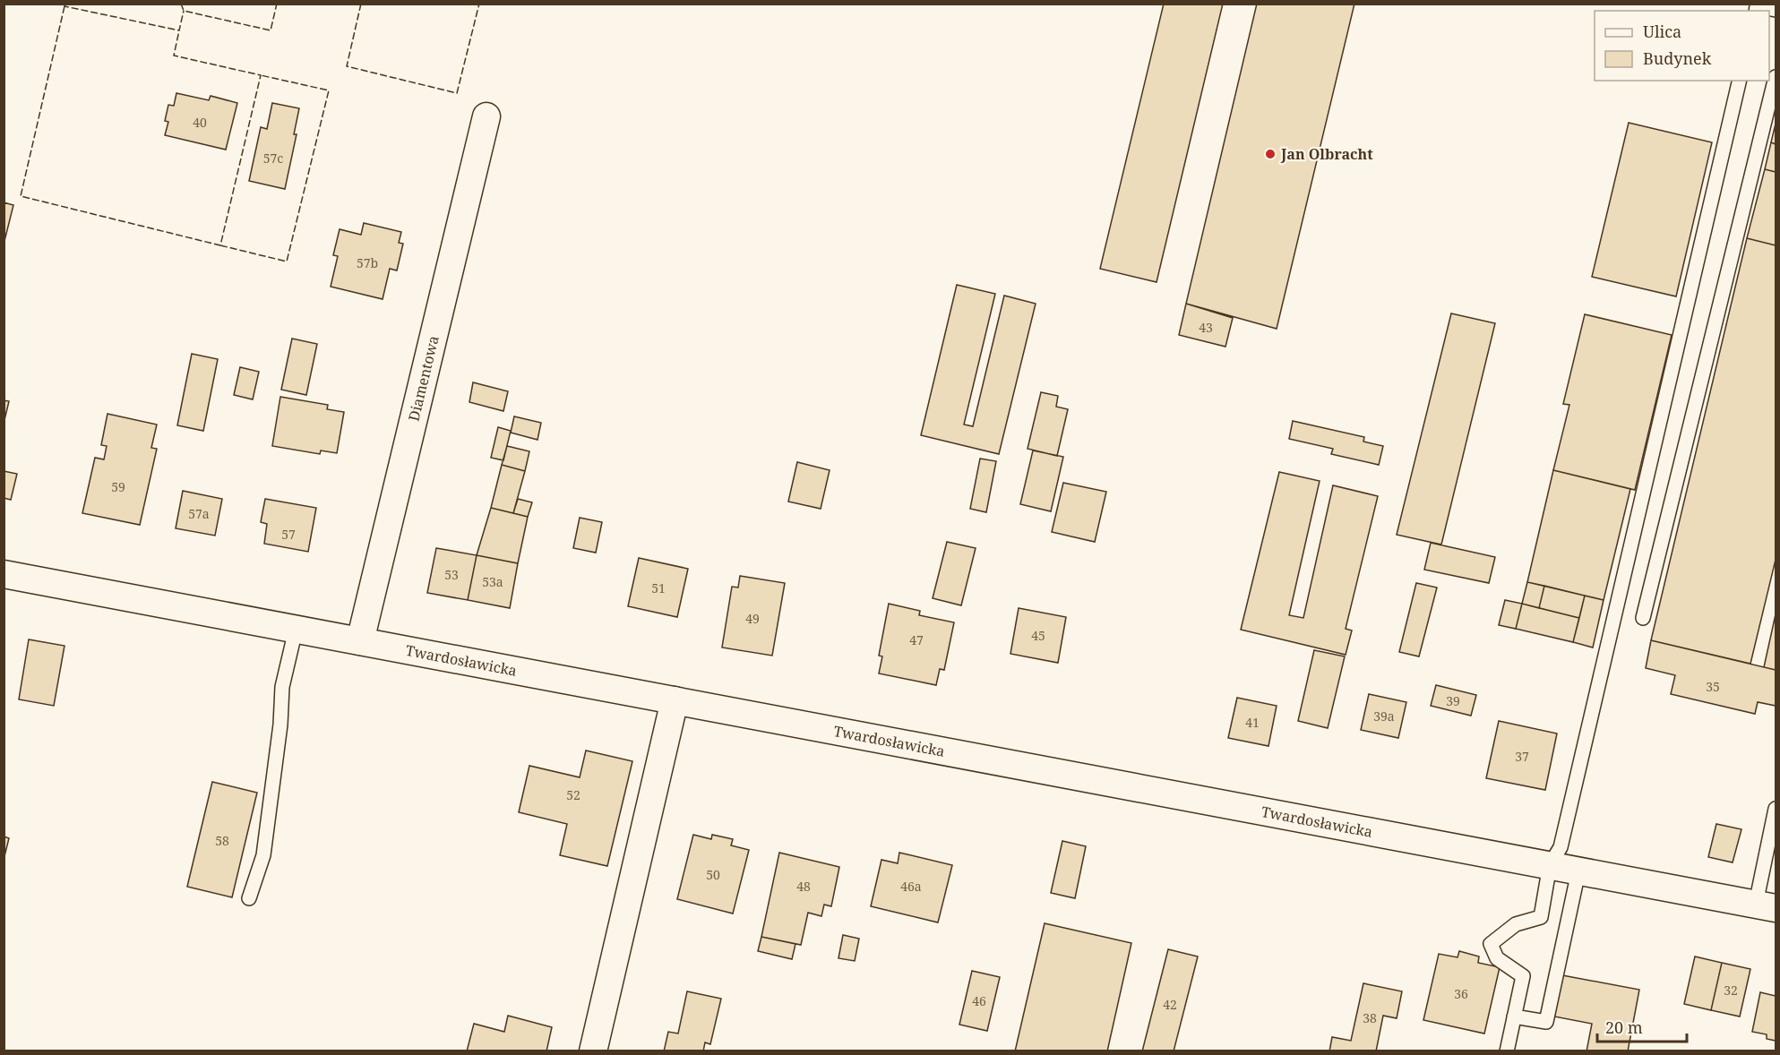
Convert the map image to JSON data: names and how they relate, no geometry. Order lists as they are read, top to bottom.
{
  "streets": {
    "street": ["Diamentowa", "Twardosławicka"]
  },
  "crossings": [
    ["Diamentowa", "Twardosławicka"]
  ],
  "places": ["Jan Olbracht"],
  "house_numbers": [
    "40",
    "57c",
    "57b",
    "43",
    "59",
    "57a",
    "57",
    "53",
    "53a",
    "51",
    "49",
    "45",
    "47",
    "35",
    "39",
    "39a",
    "41",
    "37",
    "52",
    "58",
    "50",
    "48",
    "46a",
    "32",
    "36",
    "46",
    "42",
    "38"
  ],
  "legend": ["Ulica", "Budynek"],
  "scale_bar": "20 m"
}
